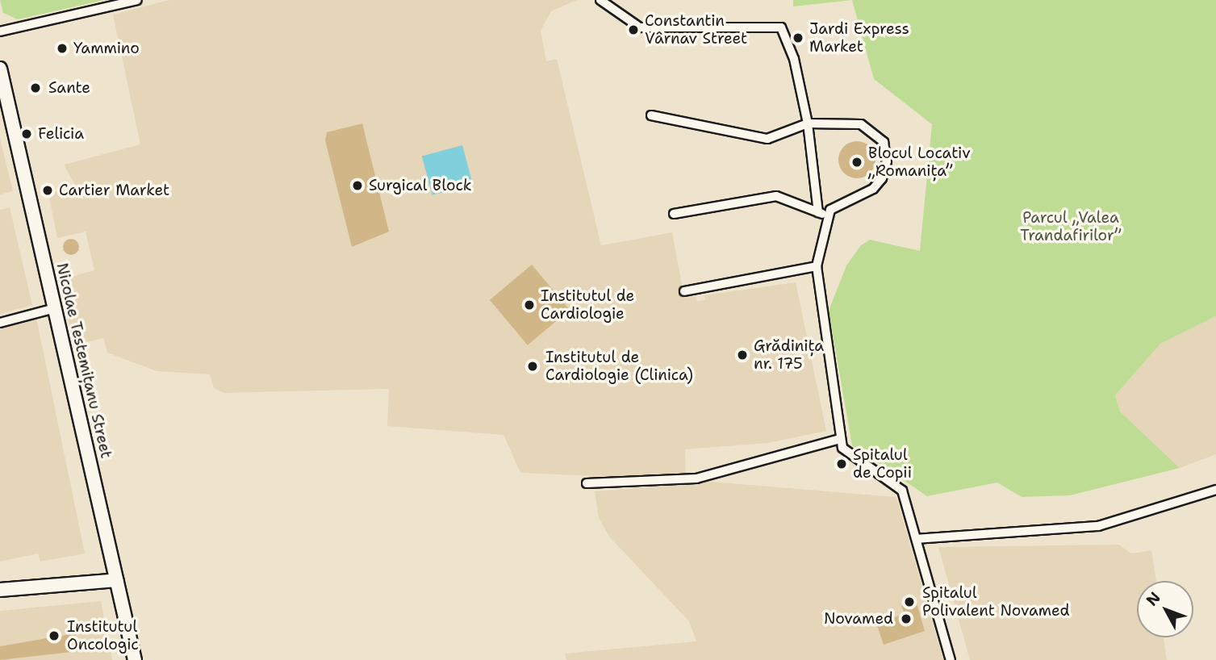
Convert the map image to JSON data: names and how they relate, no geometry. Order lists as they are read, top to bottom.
{
  "streets": {
    "main road": ["Nicolae Testemițanu Street"]
  },
  "parks": ["Parcul „Valea Trandafirilor”"],
  "places": [
    "Constantin Vârnav Street",
    "Jardi Express Market",
    "Yammino",
    "Sante",
    "Felicia",
    "Blocul Locativ „Romanița”",
    "Surgical Block",
    "Cartier Market",
    "Institutul de Cardiologie",
    "Grădinița nr. 175",
    "Institutul de Cardiologie (Clinica)",
    "Spitalul de Copii",
    "Spitalul Polivalent Novamed",
    "Novamed",
    "Institutul Oncologic"
  ],
  "north": "top left"
}
